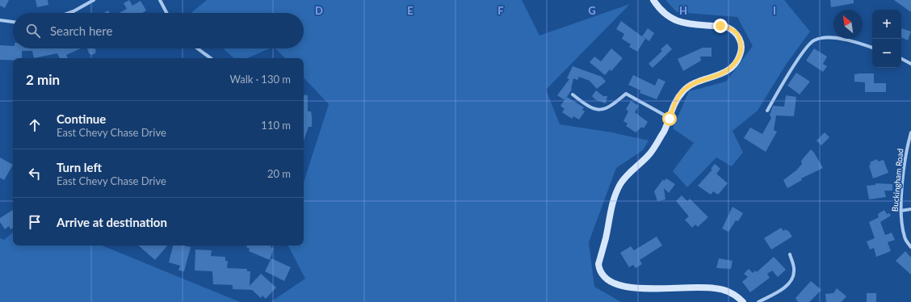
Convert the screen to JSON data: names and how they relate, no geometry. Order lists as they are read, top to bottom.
{
  "streets": {
    "street": ["Buckingham Road"]
  },
  "north": "top left",
  "page": {
    "map_buttons": ["+", "−"],
    "search": "Search here",
    "heading": ["2 min", "Walk · 130 m"],
    "list": [
      ["Continue", "East Chevy Chase Drive", "110 m"],
      ["Turn left", "East Chevy Chase Drive", "20 m"],
      "Arrive at destination"
    ]
  },
  "grid": {
    "columns": [
      "D",
      "E",
      "F",
      "G",
      "H",
      "I"
    ]
  }
}
